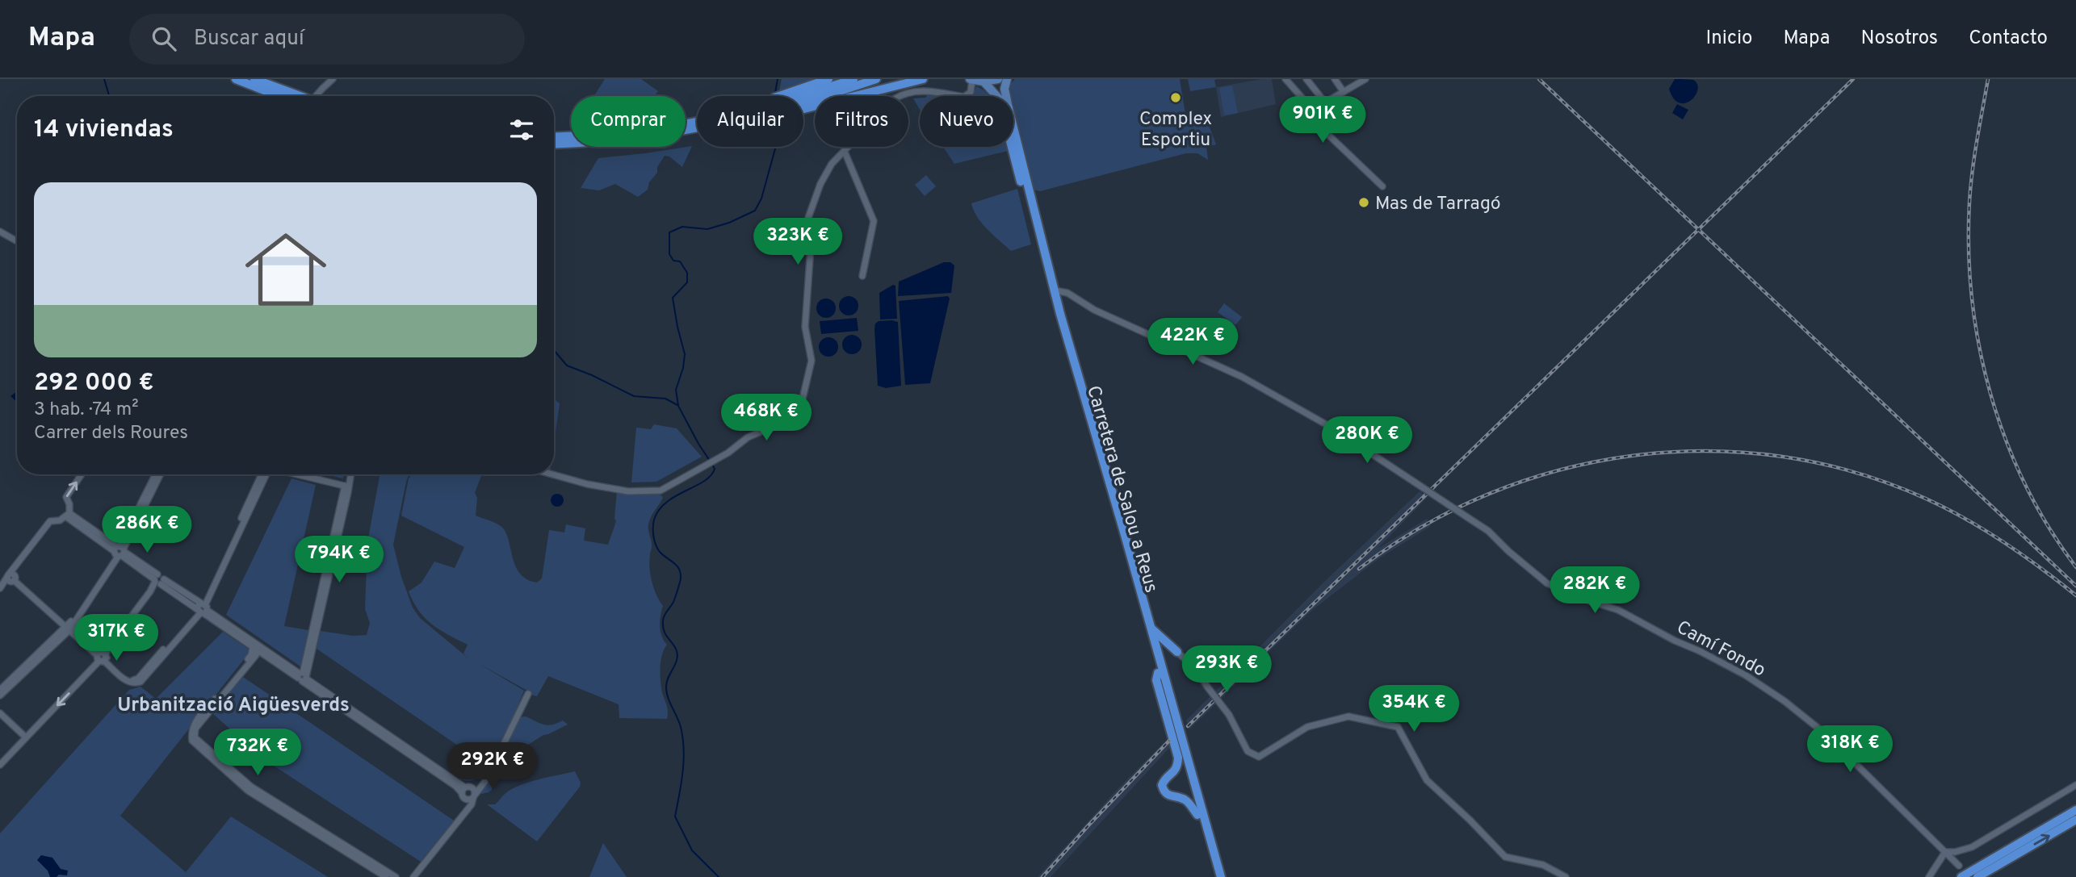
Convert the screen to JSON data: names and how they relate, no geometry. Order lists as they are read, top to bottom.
{
  "streets": {
    "highway": ["Carretera de Salou a Reus"],
    "street": ["Camí Fondo"]
  },
  "districts": ["Urbanització Aigüesverds"],
  "places": ["Complex Esportiu", "Mas de Tarragó"],
  "page": {
    "header": "Mapa",
    "search": "Buscar aquí",
    "nav": [
      "Inicio",
      "Mapa",
      "Nosotros",
      "Contacto"
    ],
    "price": [
      "901K €",
      "323K €",
      "422K €",
      "468K €",
      "280K €",
      "286K €",
      "794K €",
      "282K €",
      "317K €",
      "293K €",
      "354K €",
      "318K €",
      "732K €",
      "292K €"
    ],
    "chip": [
      "Comprar",
      "Alquilar",
      "Filtros",
      "Nuevo"
    ],
    "heading": "14 viviendas",
    "list": [
      {
        "name": "292 000 €",
        "note": "3 hab. · 74 m² · Carrer dels Roures"
      }
    ]
  }
}
